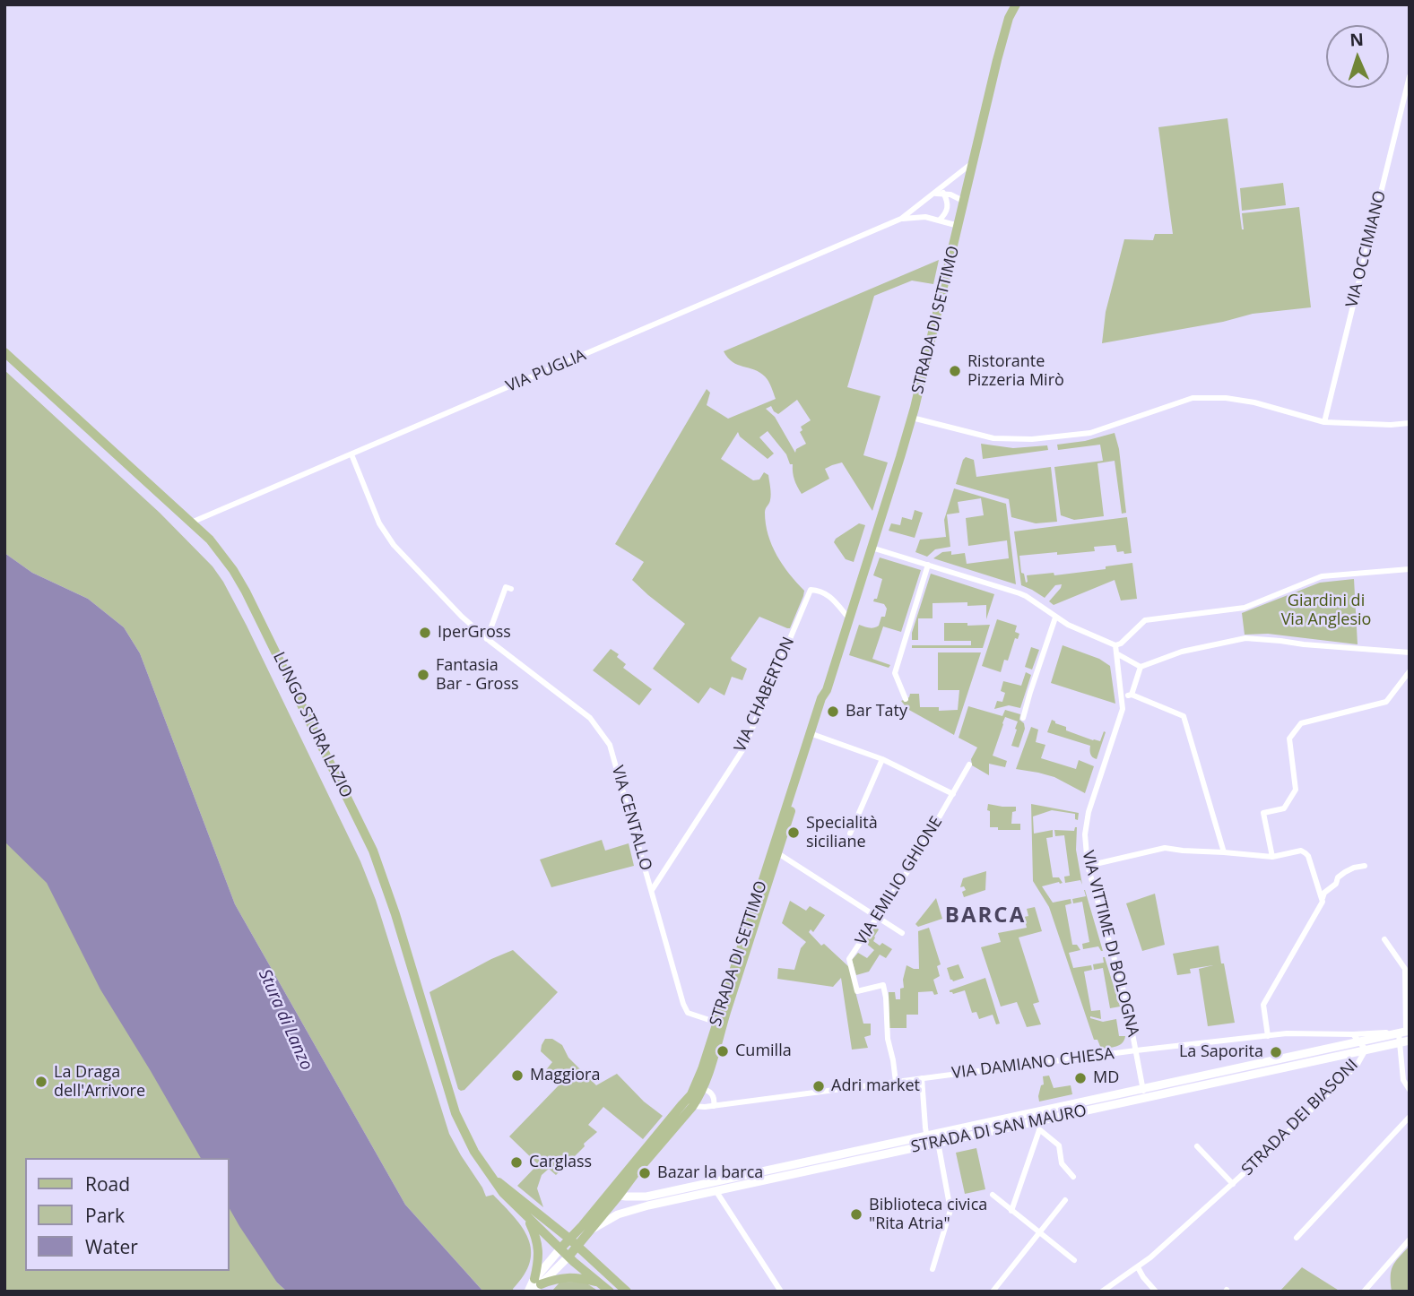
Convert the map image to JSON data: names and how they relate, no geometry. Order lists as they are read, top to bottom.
{
  "streets": {
    "main road": ["STRADA DI SETTIMO", "LUNGO STURA LAZIO", "STRADA DI SAN MAURO"],
    "street": [
      "VIA OCCIMIANO",
      "VIA PUGLIA",
      "VIA CHABERTON",
      "VIA CENTALLO",
      "VIA EMILIO GHIONE",
      "VIA VITTIME DI BOLOGNA",
      "VIA DAMIANO CHIESA",
      "STRADA DEI BIASONI"
    ]
  },
  "crossings": [
    ["STRADA DI SETTIMO", "VIA PUGLIA"],
    ["STRADA DI SETTIMO", "VIA CHABERTON"],
    ["STRADA DI SETTIMO", "LUNGO STURA LAZIO"],
    ["STRADA DI SETTIMO", "VIA CENTALLO"],
    ["STRADA DI SETTIMO", "VIA DAMIANO CHIESA"],
    ["STRADA DI SETTIMO", "STRADA DI SAN MAURO"],
    ["VIA PUGLIA", "LUNGO STURA LAZIO"],
    ["VIA PUGLIA", "VIA CENTALLO"],
    ["VIA CHABERTON", "VIA CENTALLO"],
    ["VIA EMILIO GHIONE", "VIA DAMIANO CHIESA"],
    ["VIA VITTIME DI BOLOGNA", "VIA DAMIANO CHIESA"],
    ["VIA VITTIME DI BOLOGNA", "STRADA DI SAN MAURO"],
    ["VIA DAMIANO CHIESA", "STRADA DI SAN MAURO"],
    ["STRADA DEI BIASONI", "STRADA DI SAN MAURO"]
  ],
  "districts": ["BARCA"],
  "water": ["Stura di Lanzo"],
  "parks": ["Giardini di Via Anglesio"],
  "places": [
    "Ristorante Pizzeria Mirò",
    "IperGross",
    "Fantasia Bar - Gross",
    "Bar Taty",
    "Specialità siciliane",
    "Cumilla",
    "La Saporita",
    "Maggiora",
    "MD",
    "La Draga dell'Arrivore",
    "Adri market",
    "Carglass",
    "Bazar la barca",
    "Biblioteca civica \"Rita Atria\""
  ],
  "legend": ["Road", "Park", "Water"],
  "north": "top"
}
